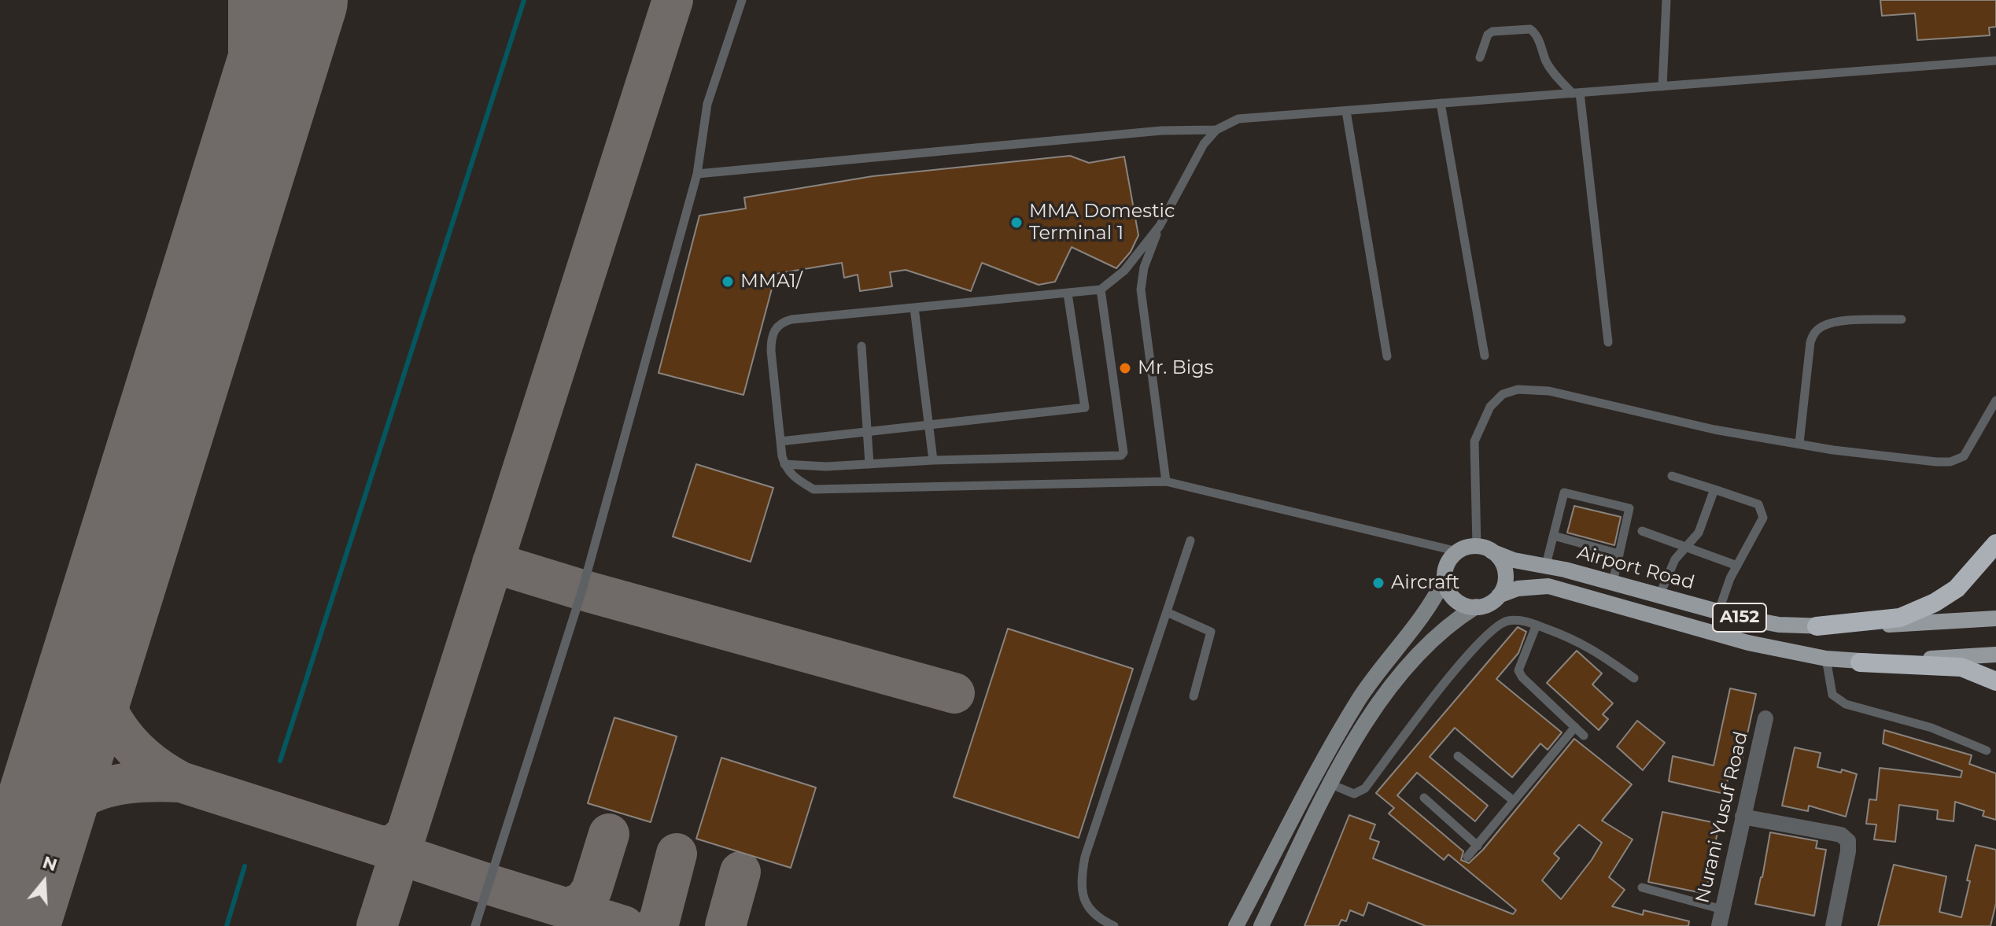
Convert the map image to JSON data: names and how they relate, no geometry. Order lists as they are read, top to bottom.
{
  "streets": {
    "main road": ["Airport Road", "A152"],
    "street": ["Nurani Yusuf Road"]
  },
  "places": [
    "MMA Domestic Terminal 1",
    "MMA1/",
    "Mr. Bigs",
    "Aircraft"
  ],
  "north": "top"
}
